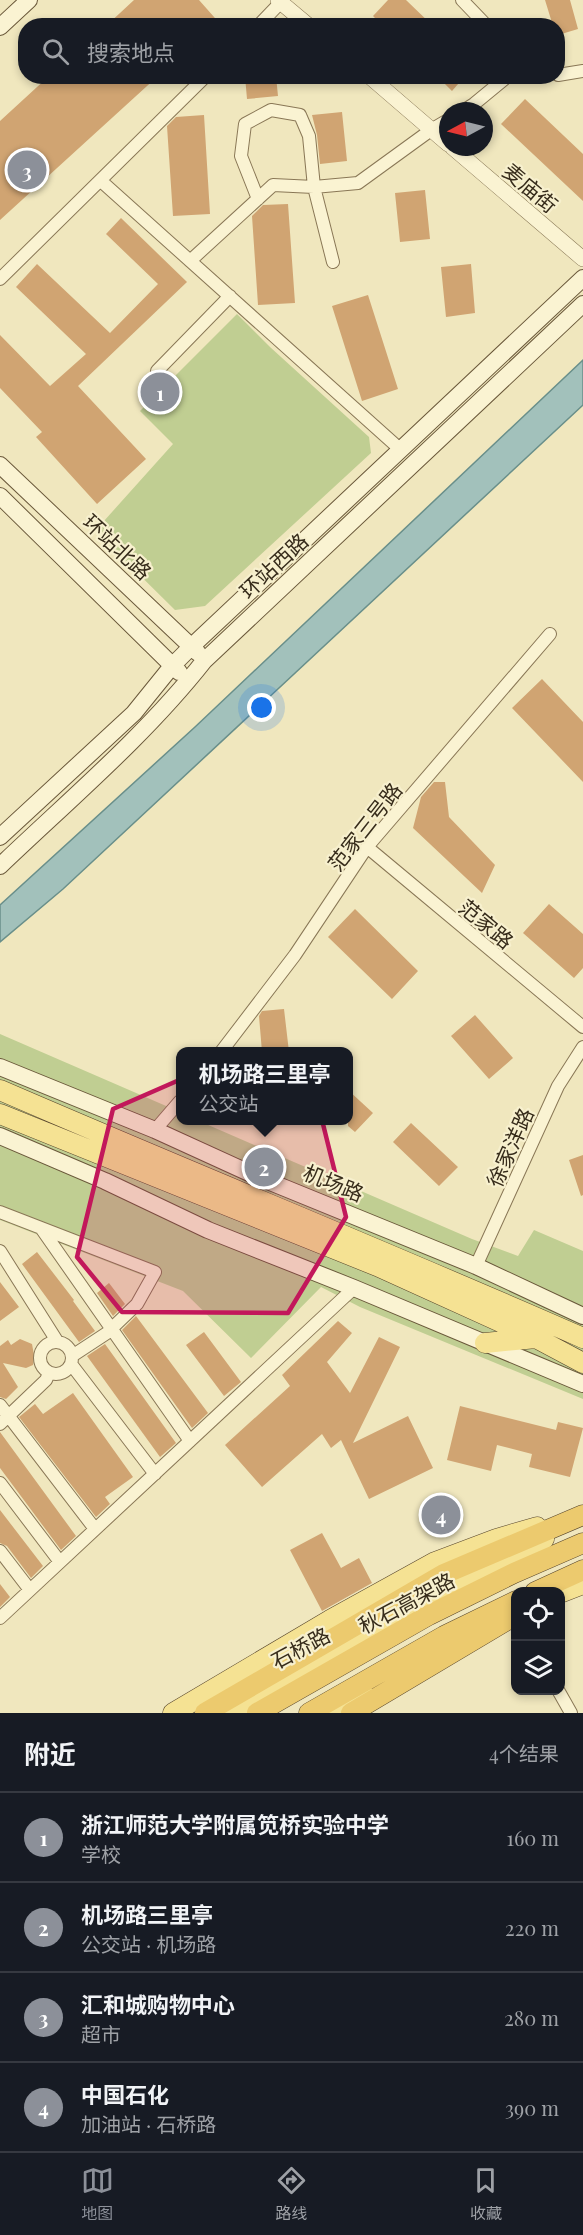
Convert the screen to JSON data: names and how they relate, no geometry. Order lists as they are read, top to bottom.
{
  "streets": {
    "highway": ["秋石高架路"],
    "main road": [
      "环站北路",
      "环站西路",
      "机场路",
      "石桥路"
    ],
    "street": [
      "麦庙街",
      "范家三号路",
      "范家路",
      "徐家洋路"
    ]
  },
  "crossings": [
    ["环站北路", "环站西路"],
    ["范家三号路", "范家路"],
    ["徐家洋路", "机场路"]
  ],
  "north": "left",
  "page": {
    "search": "搜索地点",
    "pins": [
      "3",
      "1",
      "2",
      "4"
    ],
    "popup": ["机场路三里亭", "公交站"],
    "heading": ["附近", "4个结果"],
    "list": [
      {
        "mark": "1",
        "name": "浙江师范大学附属笕桥实验中学",
        "note": "学校",
        "value": "160 m"
      },
      {
        "mark": "2",
        "name": "机场路三里亭",
        "note": "公交站 · 机场路",
        "value": "220 m"
      },
      {
        "mark": "3",
        "name": "汇和城购物中心",
        "note": "超市",
        "value": "280 m"
      },
      {
        "mark": "4",
        "name": "中国石化",
        "note": "加油站 · 石桥路",
        "value": "390 m"
      }
    ],
    "nav": ["地图", "路线", "收藏"]
  }
}
